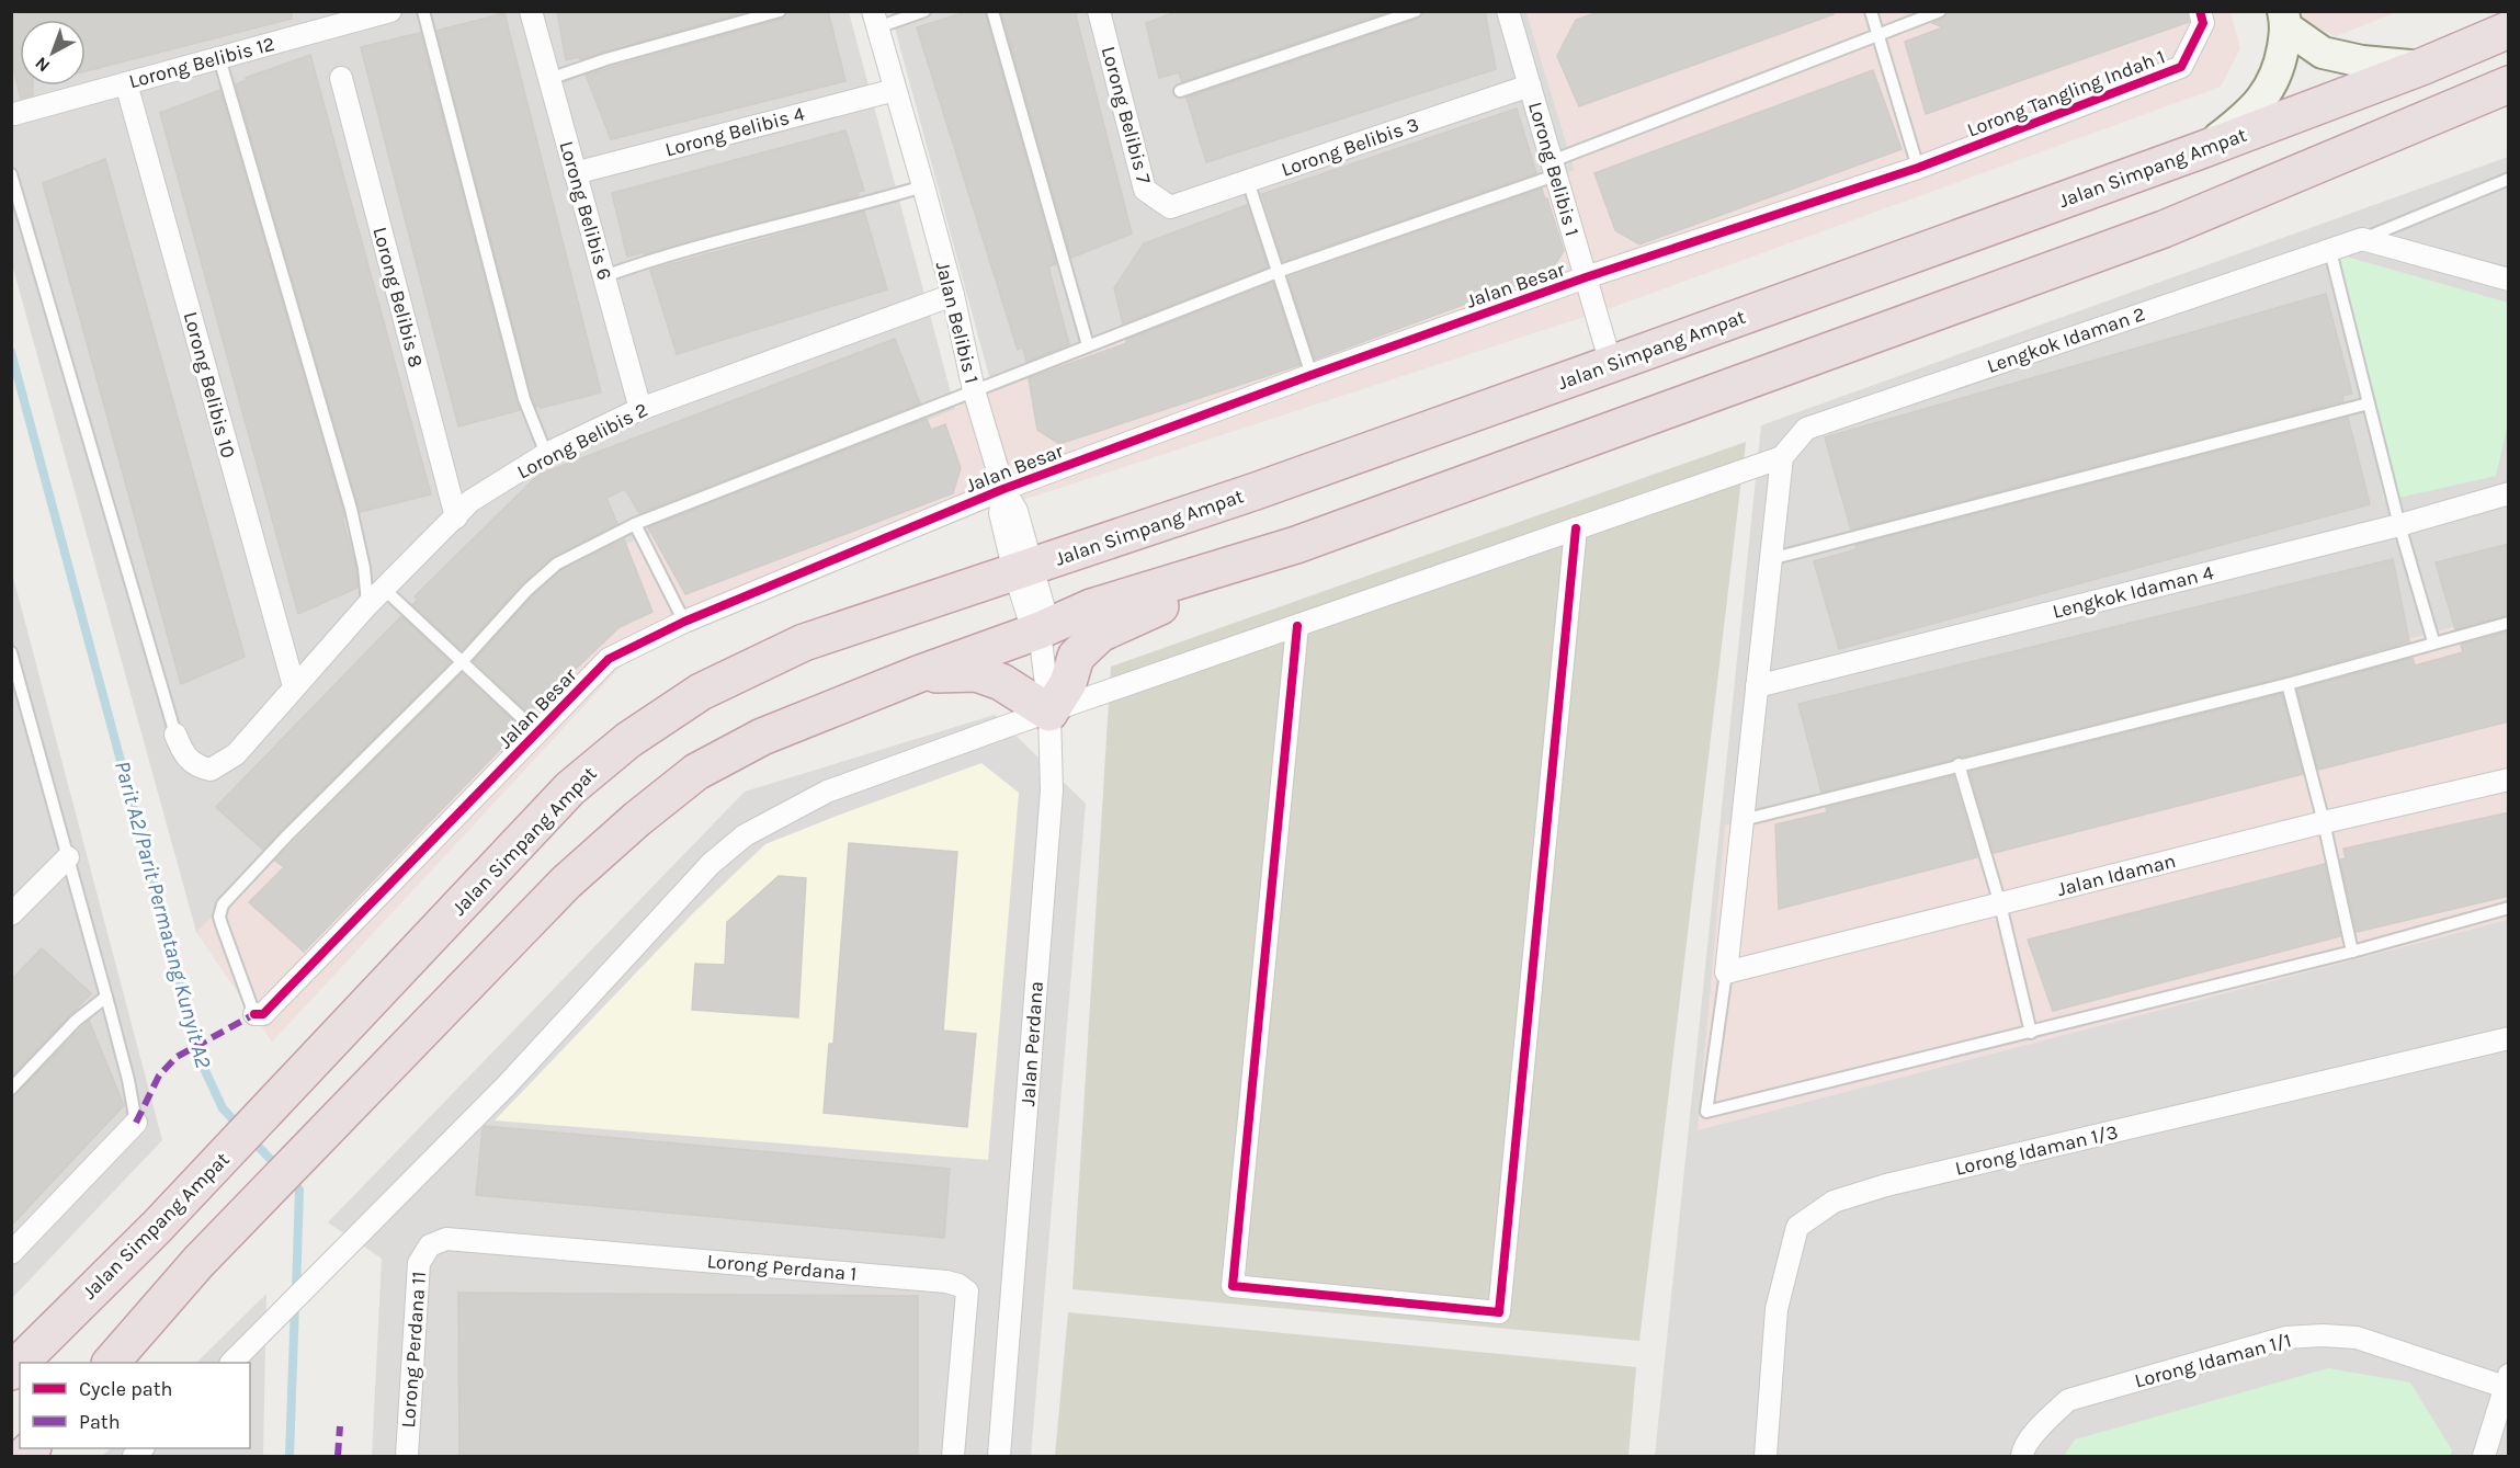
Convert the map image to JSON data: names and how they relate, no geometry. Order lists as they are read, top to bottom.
{
  "streets": {
    "highway": ["Jalan Simpang Ampat"],
    "street": [
      "Lorong Belibis 12",
      "Lorong Tangling Indah 1",
      "Lorong Belibis 7",
      "Lorong Belibis 4",
      "Lorong Belibis 3",
      "Lorong Belibis 1",
      "Lorong Belibis 6",
      "Jalan Besar",
      "Lorong Belibis 8",
      "Jalan Belibis 1",
      "Lengkok Idaman 2",
      "Lorong Belibis 10",
      "Lorong Belibis 2",
      "Lengkok Idaman 4",
      "Jalan Idaman",
      "Jalan Perdana",
      "Lorong Idaman 1/3",
      "Lorong Perdana 1",
      "Lorong Perdana 11",
      "Lorong Idaman 1/1"
    ]
  },
  "crossings": [
    ["Lorong Belibis 12", "Lorong Belibis 10"],
    ["Lorong Tangling Indah 1", "Jalan Besar"],
    ["Lorong Belibis 7", "Lorong Belibis 3"],
    ["Lorong Belibis 4", "Lorong Belibis 6"],
    ["Lorong Belibis 4", "Jalan Belibis 1"],
    ["Lorong Belibis 3", "Lorong Belibis 1"],
    ["Jalan Simpang Ampat", "Lorong Belibis 1"],
    ["Jalan Simpang Ampat", "Jalan Belibis 1"],
    ["Lorong Belibis 1", "Jalan Besar"],
    ["Lorong Belibis 6", "Lorong Belibis 2"],
    ["Jalan Besar", "Jalan Belibis 1"],
    ["Lorong Belibis 8", "Lorong Belibis 2"],
    ["Jalan Belibis 1", "Lorong Belibis 2"],
    ["Jalan Belibis 1", "Jalan Perdana"],
    ["Lorong Belibis 10", "Lorong Belibis 2"],
    ["Lorong Perdana 1", "Lorong Perdana 11"]
  ],
  "water": ["Parit A2/Parit Permatang Kunyit A2"],
  "legend": ["Cycle path", "Path"],
  "north": "bottom left"
}
